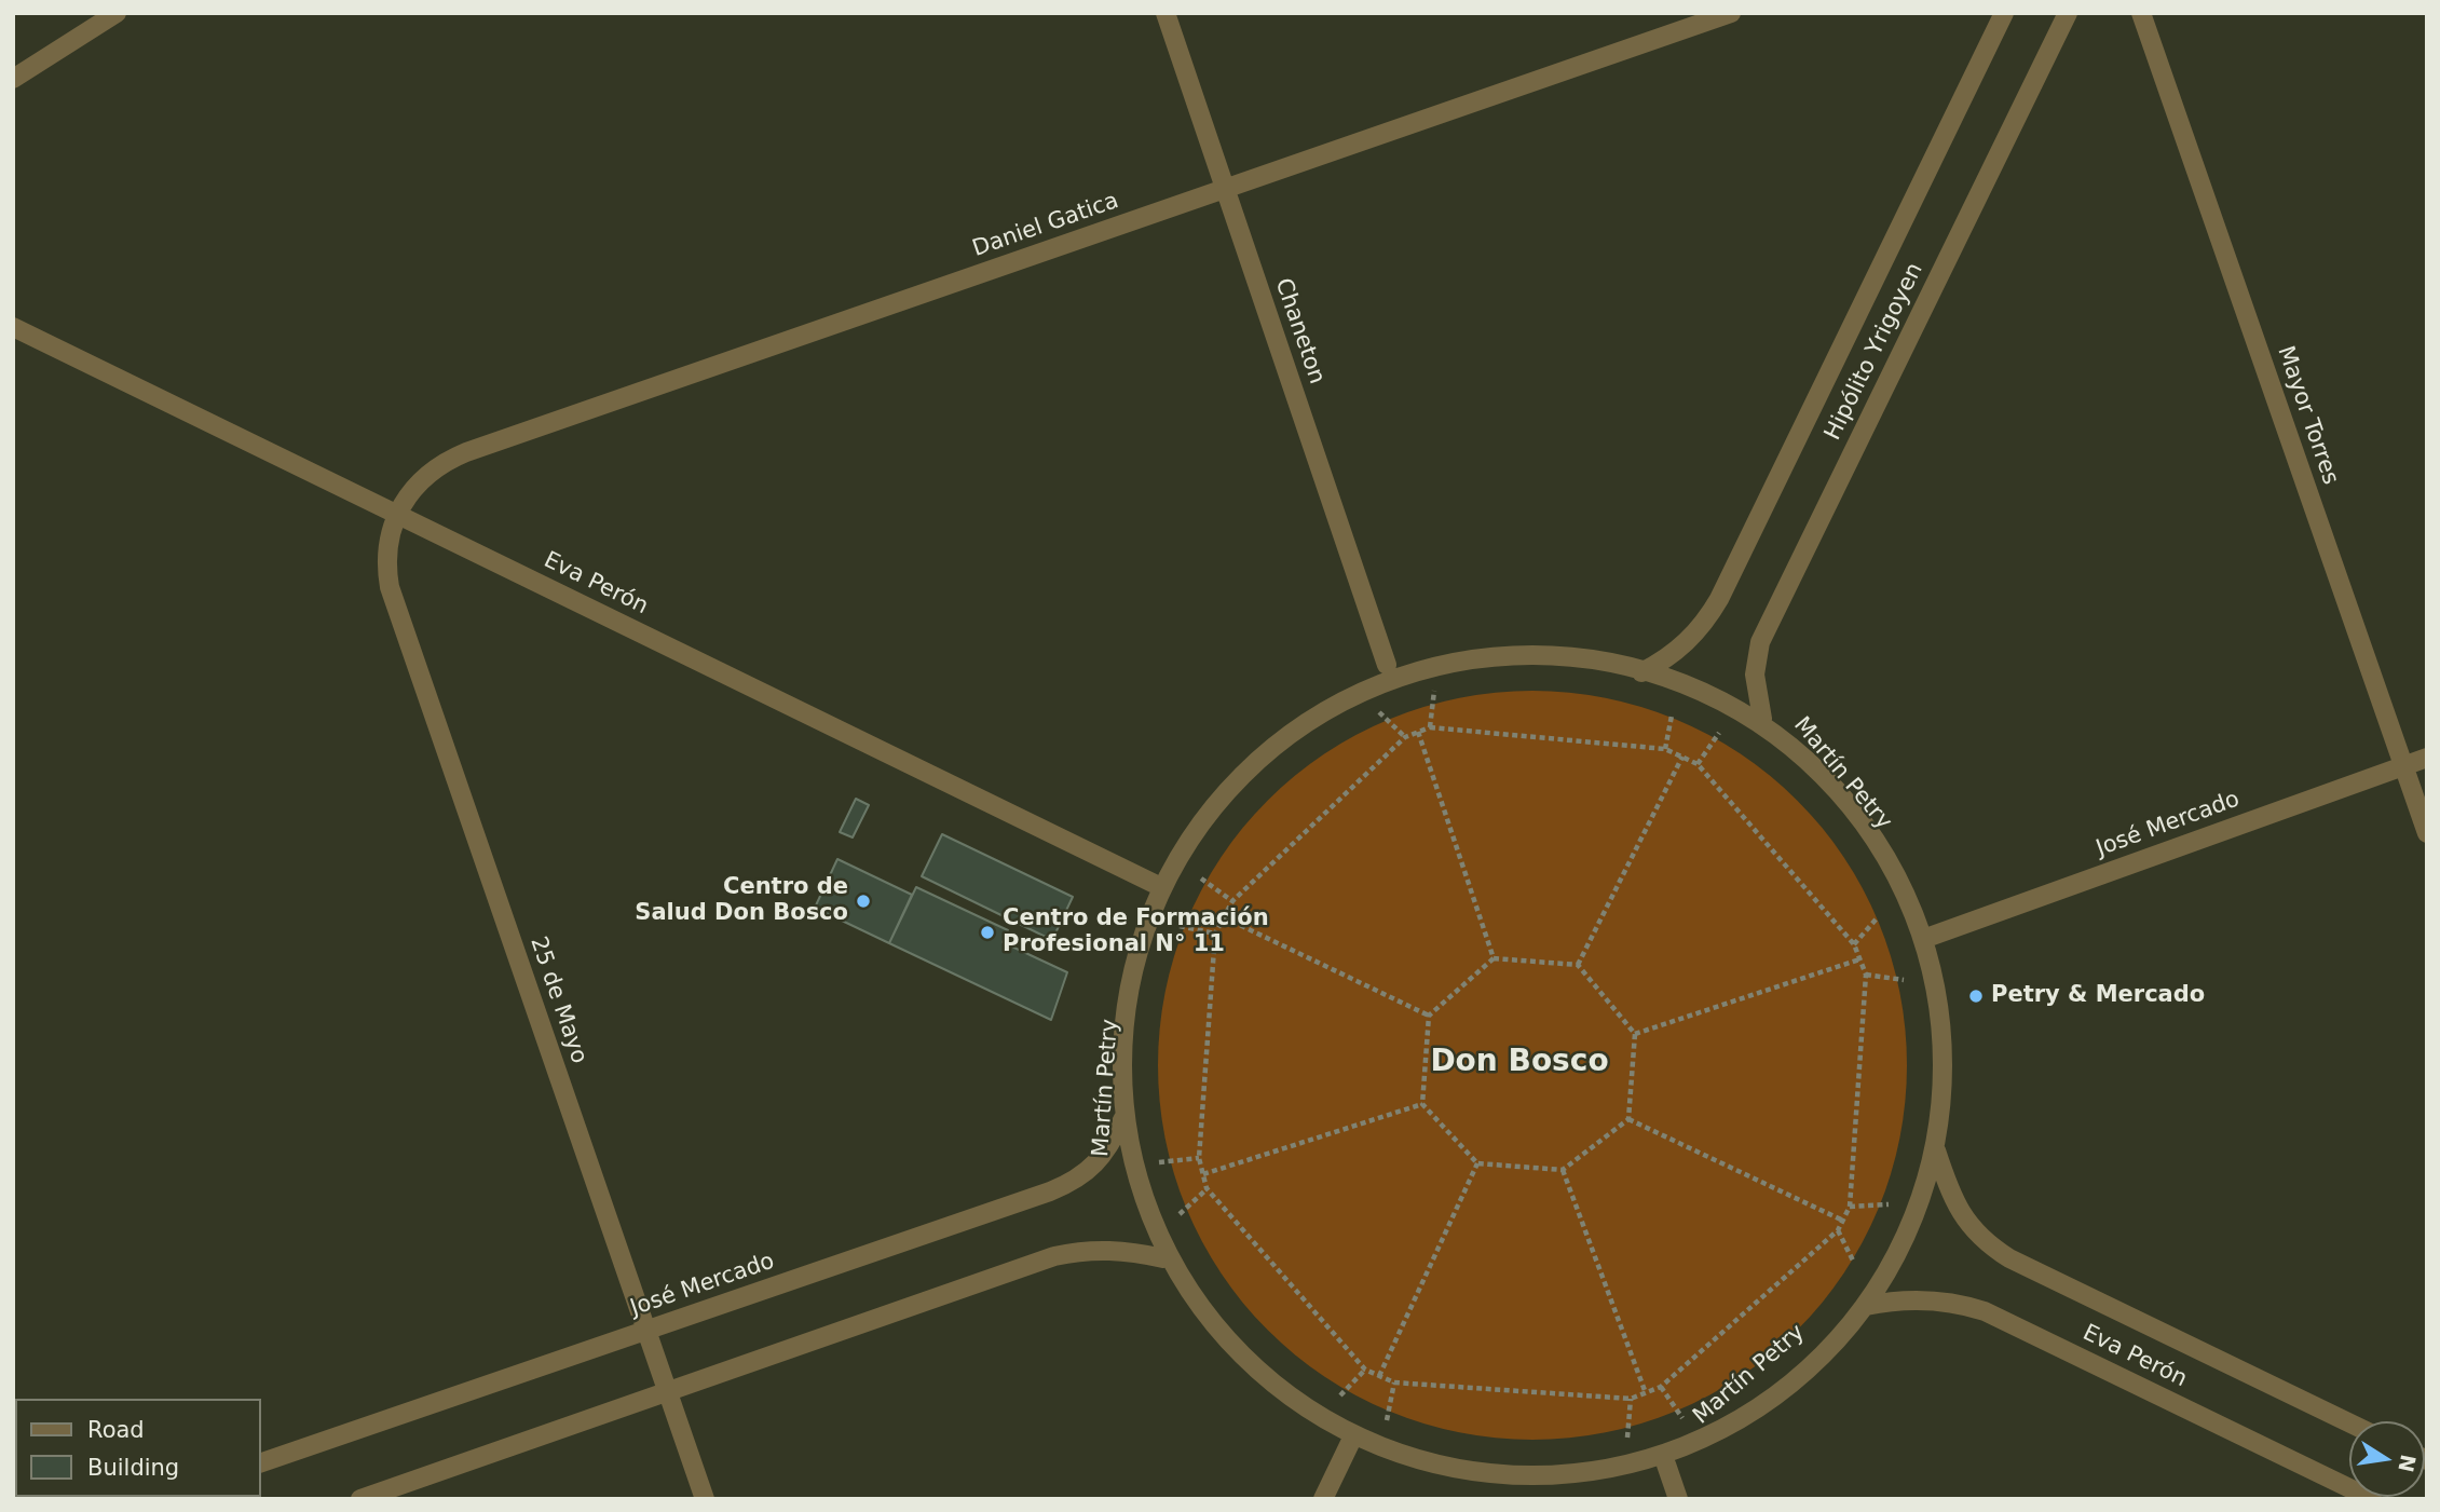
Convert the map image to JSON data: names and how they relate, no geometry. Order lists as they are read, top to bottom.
{
  "streets": {
    "street": [
      "Daniel Gatica",
      "Chaneton",
      "Hipólito Yrigoyen",
      "Mayor Torres",
      "Eva Perón",
      "Martín Petry",
      "José Mercado",
      "25 de Mayo"
    ]
  },
  "crossings": [
    ["Daniel Gatica", "Chaneton"],
    ["Daniel Gatica", "Eva Perón"],
    ["Daniel Gatica", "25 de Mayo"],
    ["Chaneton", "Martín Petry"],
    ["Hipólito Yrigoyen", "Martín Petry"],
    ["Mayor Torres", "José Mercado"],
    ["Eva Perón", "Martín Petry"],
    ["Eva Perón", "25 de Mayo"],
    ["Martín Petry", "José Mercado"],
    ["José Mercado", "25 de Mayo"]
  ],
  "districts": ["Don Bosco"],
  "places": ["Centro de Salud Don Bosco", "Centro de Formación Profesional N° 11", "Petry & Mercado"],
  "legend": ["Road", "Building"],
  "north": "right"
}
